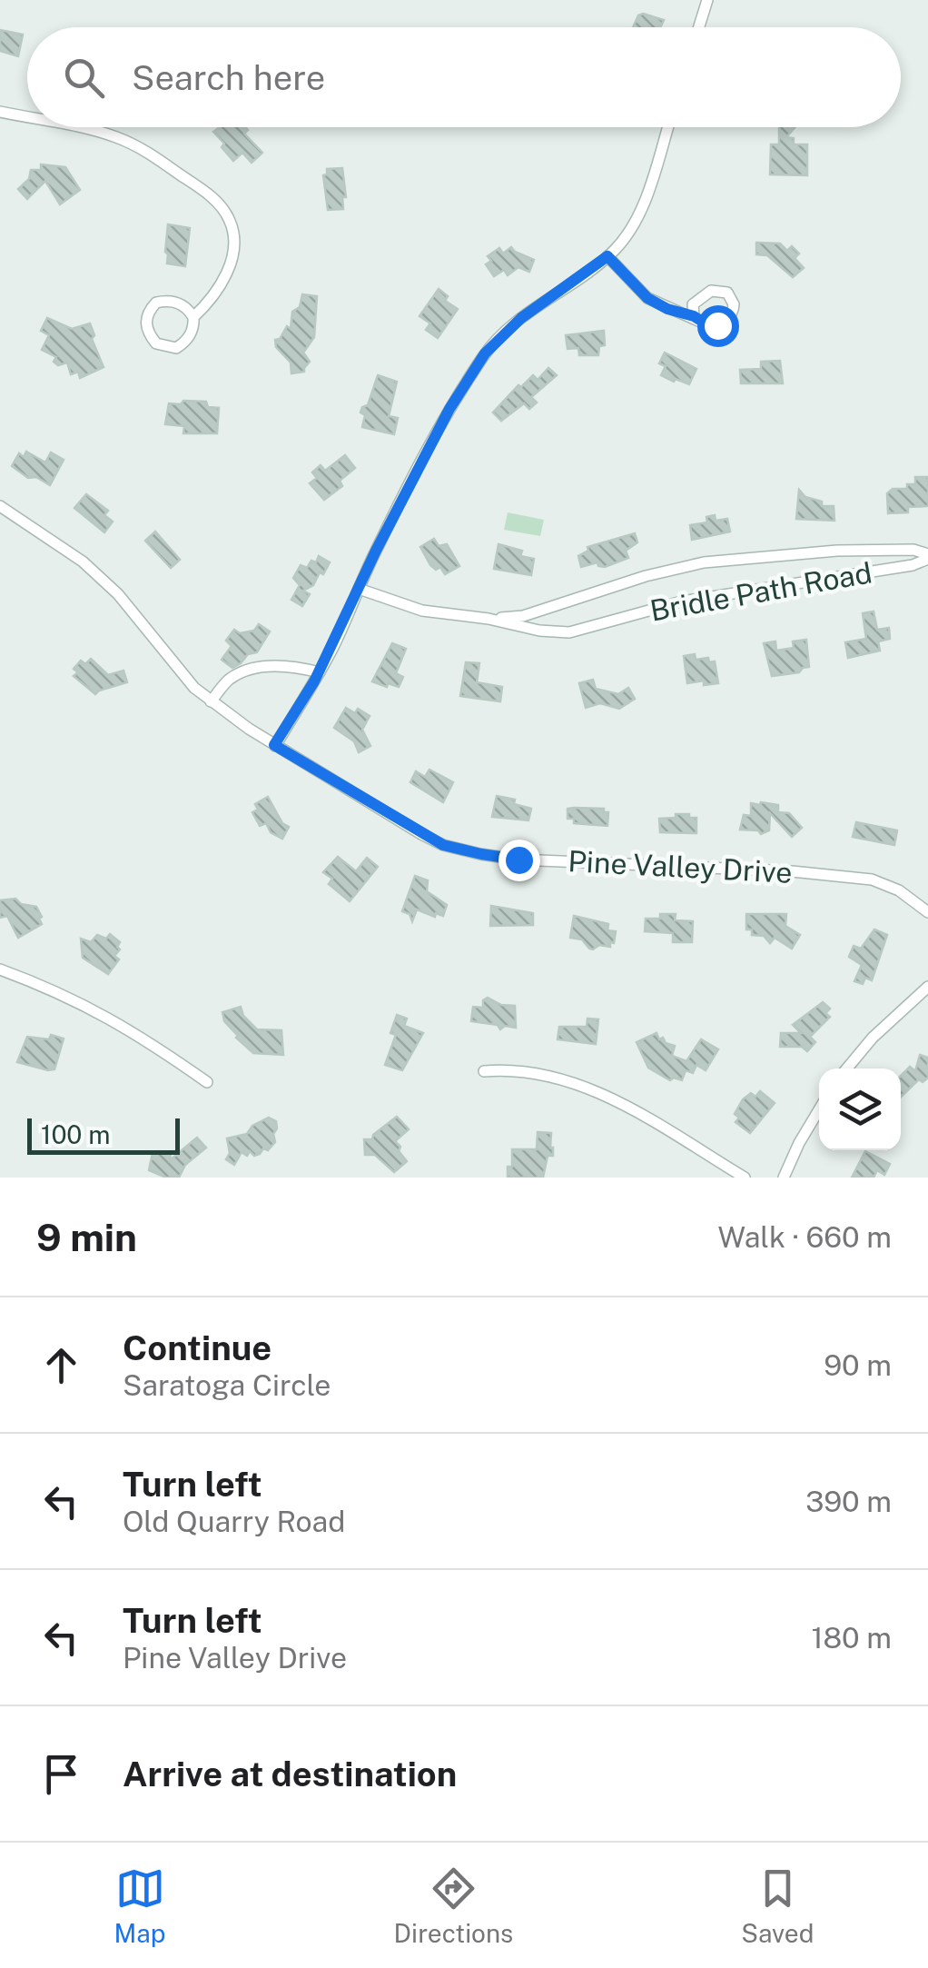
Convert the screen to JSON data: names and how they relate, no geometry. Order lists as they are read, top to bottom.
{
  "streets": {
    "street": ["Bridle Path Road", "Pine Valley Drive"]
  },
  "scale_bar": "100 m",
  "page": {
    "search": "Search here",
    "scale": "100 m",
    "heading": ["9 min", "Walk · 660 m"],
    "list": [
      ["Continue", "Saratoga Circle", "90 m"],
      ["Turn left", "Old Quarry Road", "390 m"],
      ["Turn left", "Pine Valley Drive", "180 m"],
      "Arrive at destination"
    ],
    "nav": ["Map", "Directions", "Saved"]
  }
}
